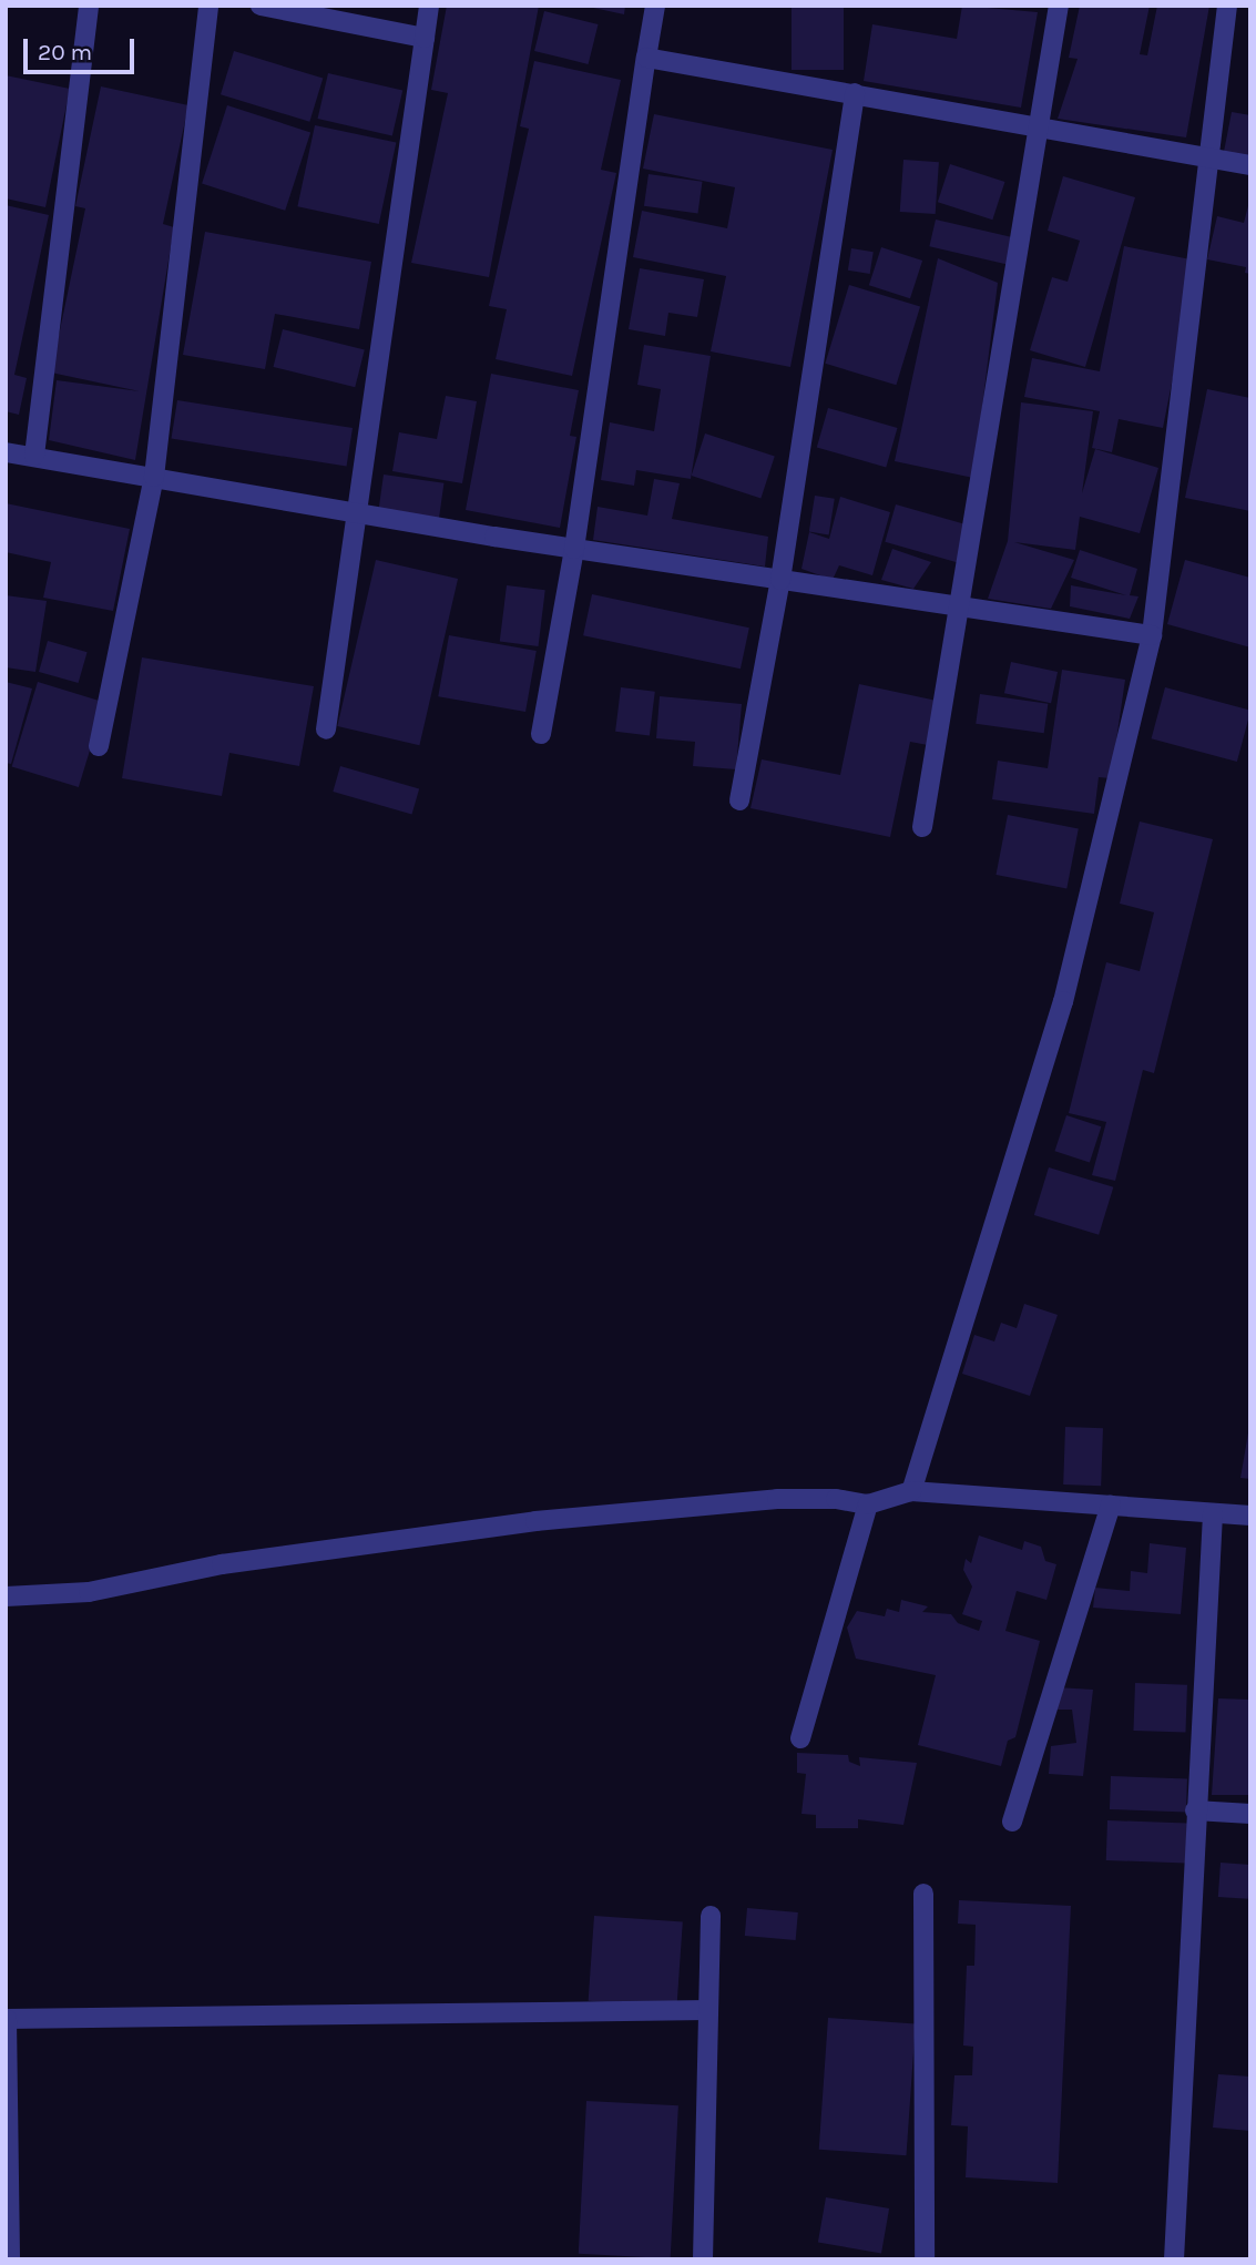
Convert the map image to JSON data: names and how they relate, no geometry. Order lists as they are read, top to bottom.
{
  "scale_bar": "20 m"
}
